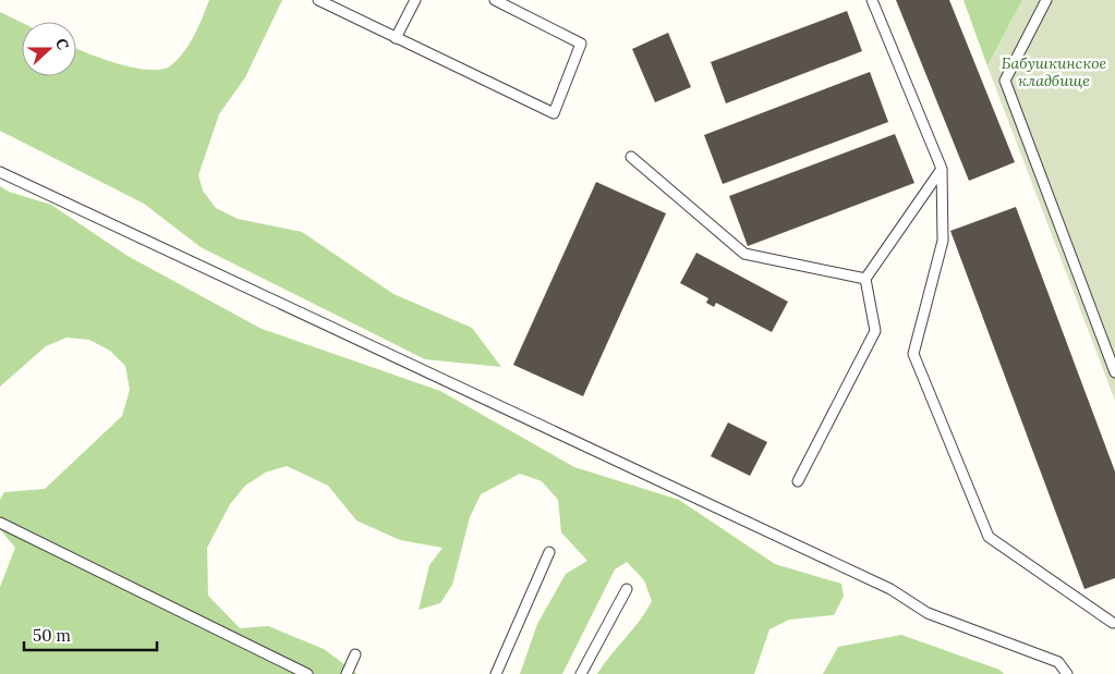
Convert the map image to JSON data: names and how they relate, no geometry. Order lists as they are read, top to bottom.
{
  "parks": ["Бабушкинское кладбище"],
  "scale_bar": "50 m",
  "north": "right"
}
